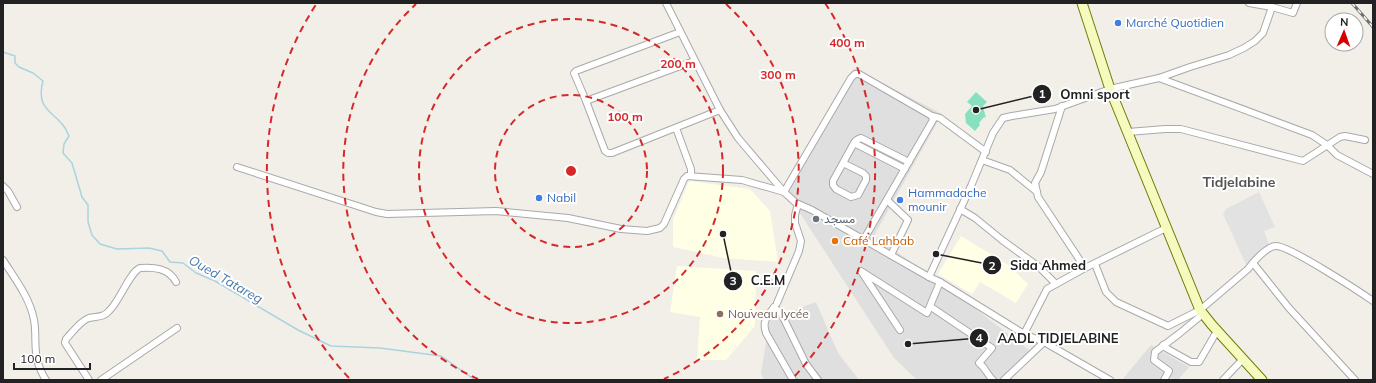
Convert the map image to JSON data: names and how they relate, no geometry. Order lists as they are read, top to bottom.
{
  "districts": ["Tidjelabine"],
  "water": ["Oued Tatareg"],
  "places": [
    "Marché Quotidien",
    "Omni sport",
    "Nabil",
    "Hammadache mounir",
    "مسجد",
    "C.E.M",
    "Café Lahbab",
    "Sida Ahmed",
    "Nouveau lycée",
    "AADL TIDJELABINE"
  ],
  "scale_bar": "100 m",
  "north": "top",
  "rings": [
    "400 m",
    "200 m",
    "300 m",
    "100 m"
  ]
}
